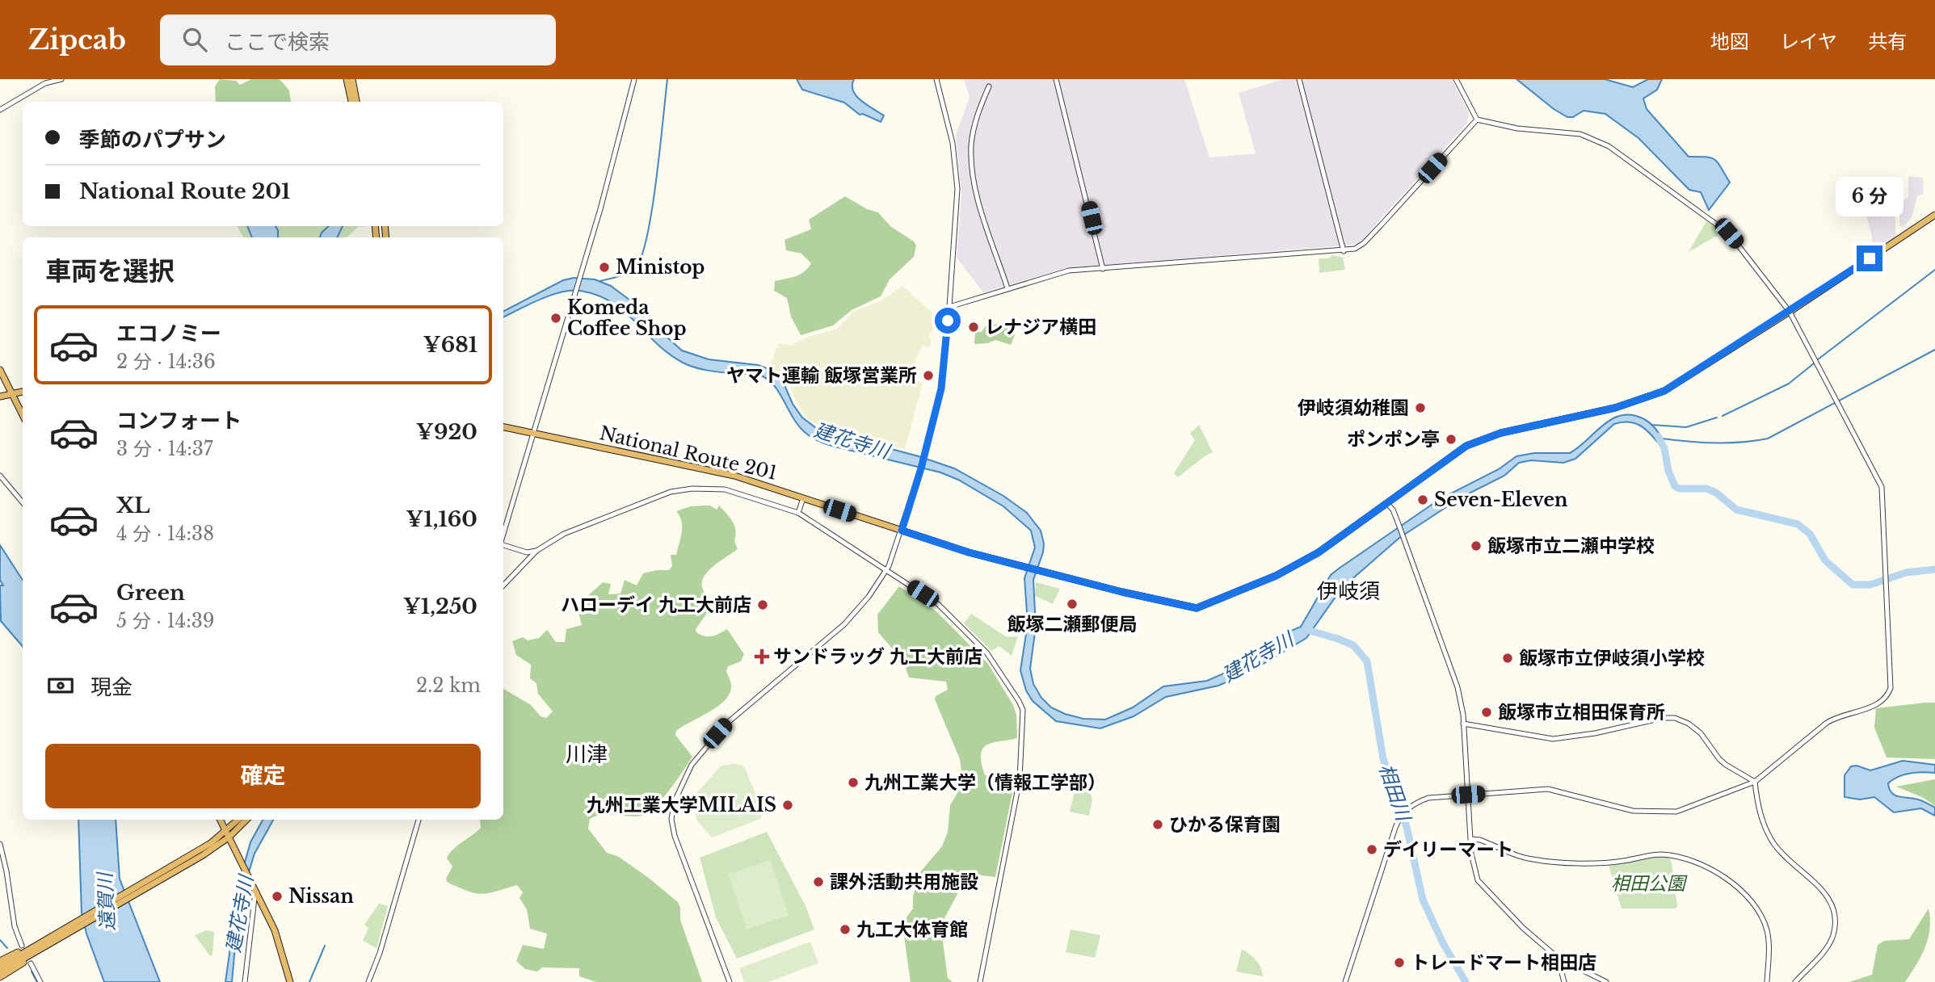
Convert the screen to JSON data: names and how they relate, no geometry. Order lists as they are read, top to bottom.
{
  "streets": {
    "highway": ["National Route 201"]
  },
  "districts": ["伊岐須", "川津"],
  "water": ["建花寺川", "相田川", "遠賀川"],
  "parks": ["相田公園"],
  "places": {
    "other": [
      "Ministop",
      "Komeda Coffee Shop",
      "レナジア横田",
      "ヤマト運輸 飯塚営業所",
      "伊岐須幼稚園",
      "ポンポン亭",
      "Seven-Eleven",
      "飯塚市立二瀬中学校",
      "飯塚二瀬郵便局",
      "ハローデイ 九工大前店",
      "飯塚市立伊岐須小学校",
      "飯塚市立相田保育所",
      "九州工業大学（情報工学部）",
      "九州工業大学MILAIS",
      "ひかる保育園",
      "デイリーマート",
      "課外活動共用施設",
      "Nissan",
      "九工大体育館",
      "トレードマート相田店"
    ],
    "health": ["サンドラッグ 九工大前店"]
  },
  "page": {
    "header": "Zipcab",
    "search": "ここで検索",
    "nav": ["地図", "レイヤ", "共有"],
    "banner": ["季節のパプサン", "National Route 201"],
    "bubble": "6 分",
    "heading": "車両を選択",
    "list": [
      {
        "name": "エコノミー",
        "note": "2 分 · 14:36",
        "value": "¥681"
      },
      {
        "name": "コンフォート",
        "note": "3 分 · 14:37",
        "value": "¥920"
      },
      {
        "name": "XL",
        "note": "4 分 · 14:38",
        "value": "¥1,160"
      },
      {
        "name": "Green",
        "note": "5 分 · 14:39",
        "value": "¥1,250"
      }
    ],
    "pay": ["現金", "2.2 km"],
    "buttons": "確定"
  }
}
